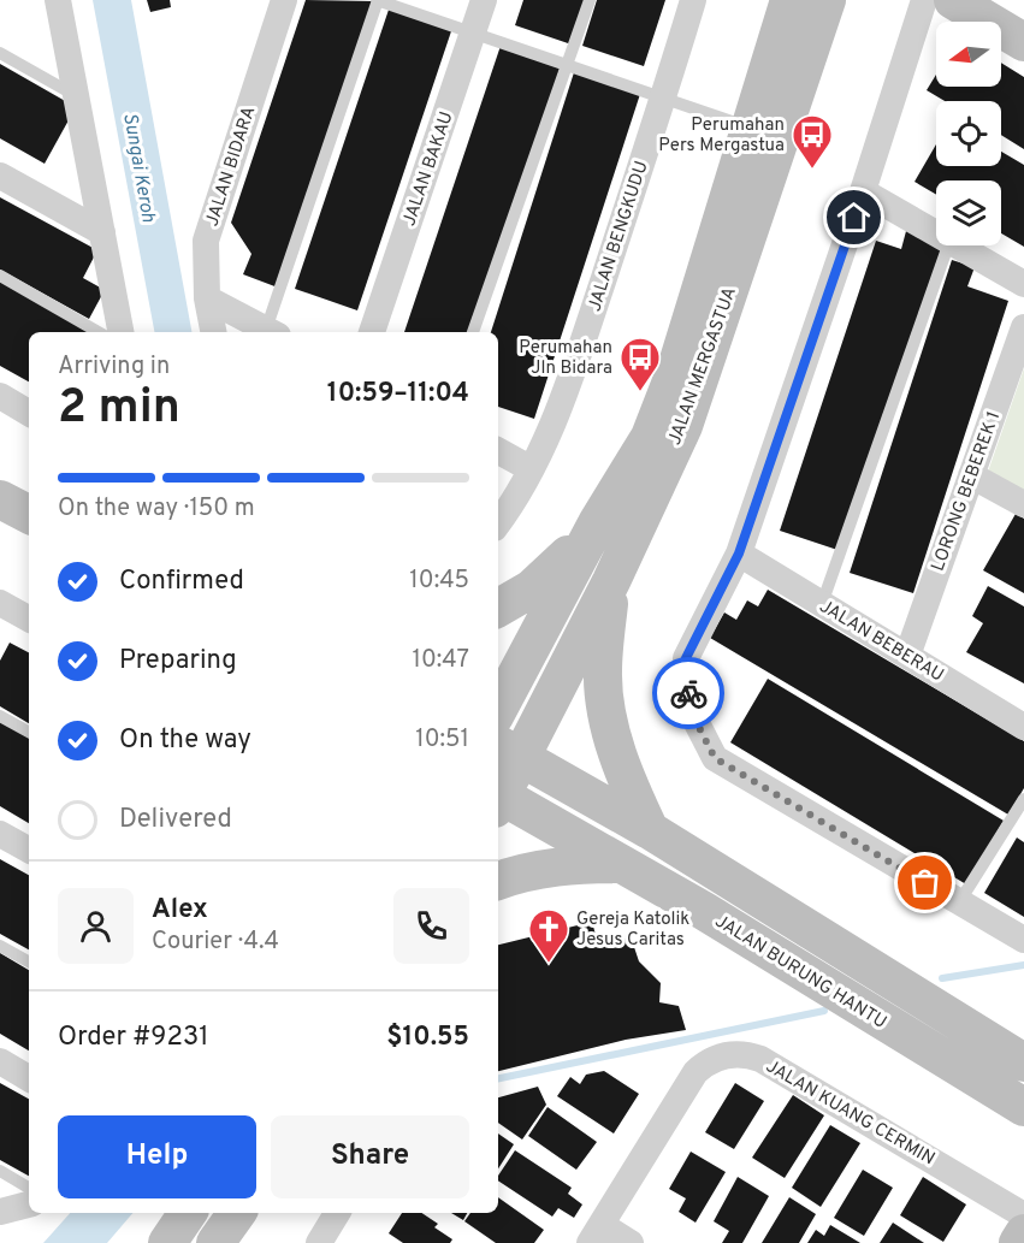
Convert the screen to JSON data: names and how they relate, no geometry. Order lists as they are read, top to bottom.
{
  "streets": {
    "main road": ["JALAN MERGASTUA", "JALAN BURUNG HANTU"],
    "street": [
      "JALAN BIDARA",
      "JALAN BAKAU",
      "JALAN BENGKUDU",
      "LORONG BEBEREK 1",
      "JALAN BEBERAU",
      "JALAN KUANG CERMIN"
    ]
  },
  "crossings": [
    ["LORONG BEBEREK 1", "JALAN BEBERAU"]
  ],
  "water": ["Sungai Keroh"],
  "places": {
    "bus stop": ["Perumahan Pers Mergastua", "Perumahan Jln Bidara"],
    "church": ["Gereja Katolik Jesus Caritas"]
  },
  "north": "left",
  "page": {
    "heading": ["2 min", "Arriving in", "10:59–11:04"],
    "panel": [
      "Alex",
      "Courier · 4.4",
      "Order #9231",
      "$10.55"
    ],
    "bar": "On the way · 150 m",
    "list": [
      ["Confirmed", "10:45"],
      ["Preparing", "10:47"],
      ["On the way", "10:51"],
      "Delivered"
    ],
    "buttons": ["Help", "Share"]
  }
}
